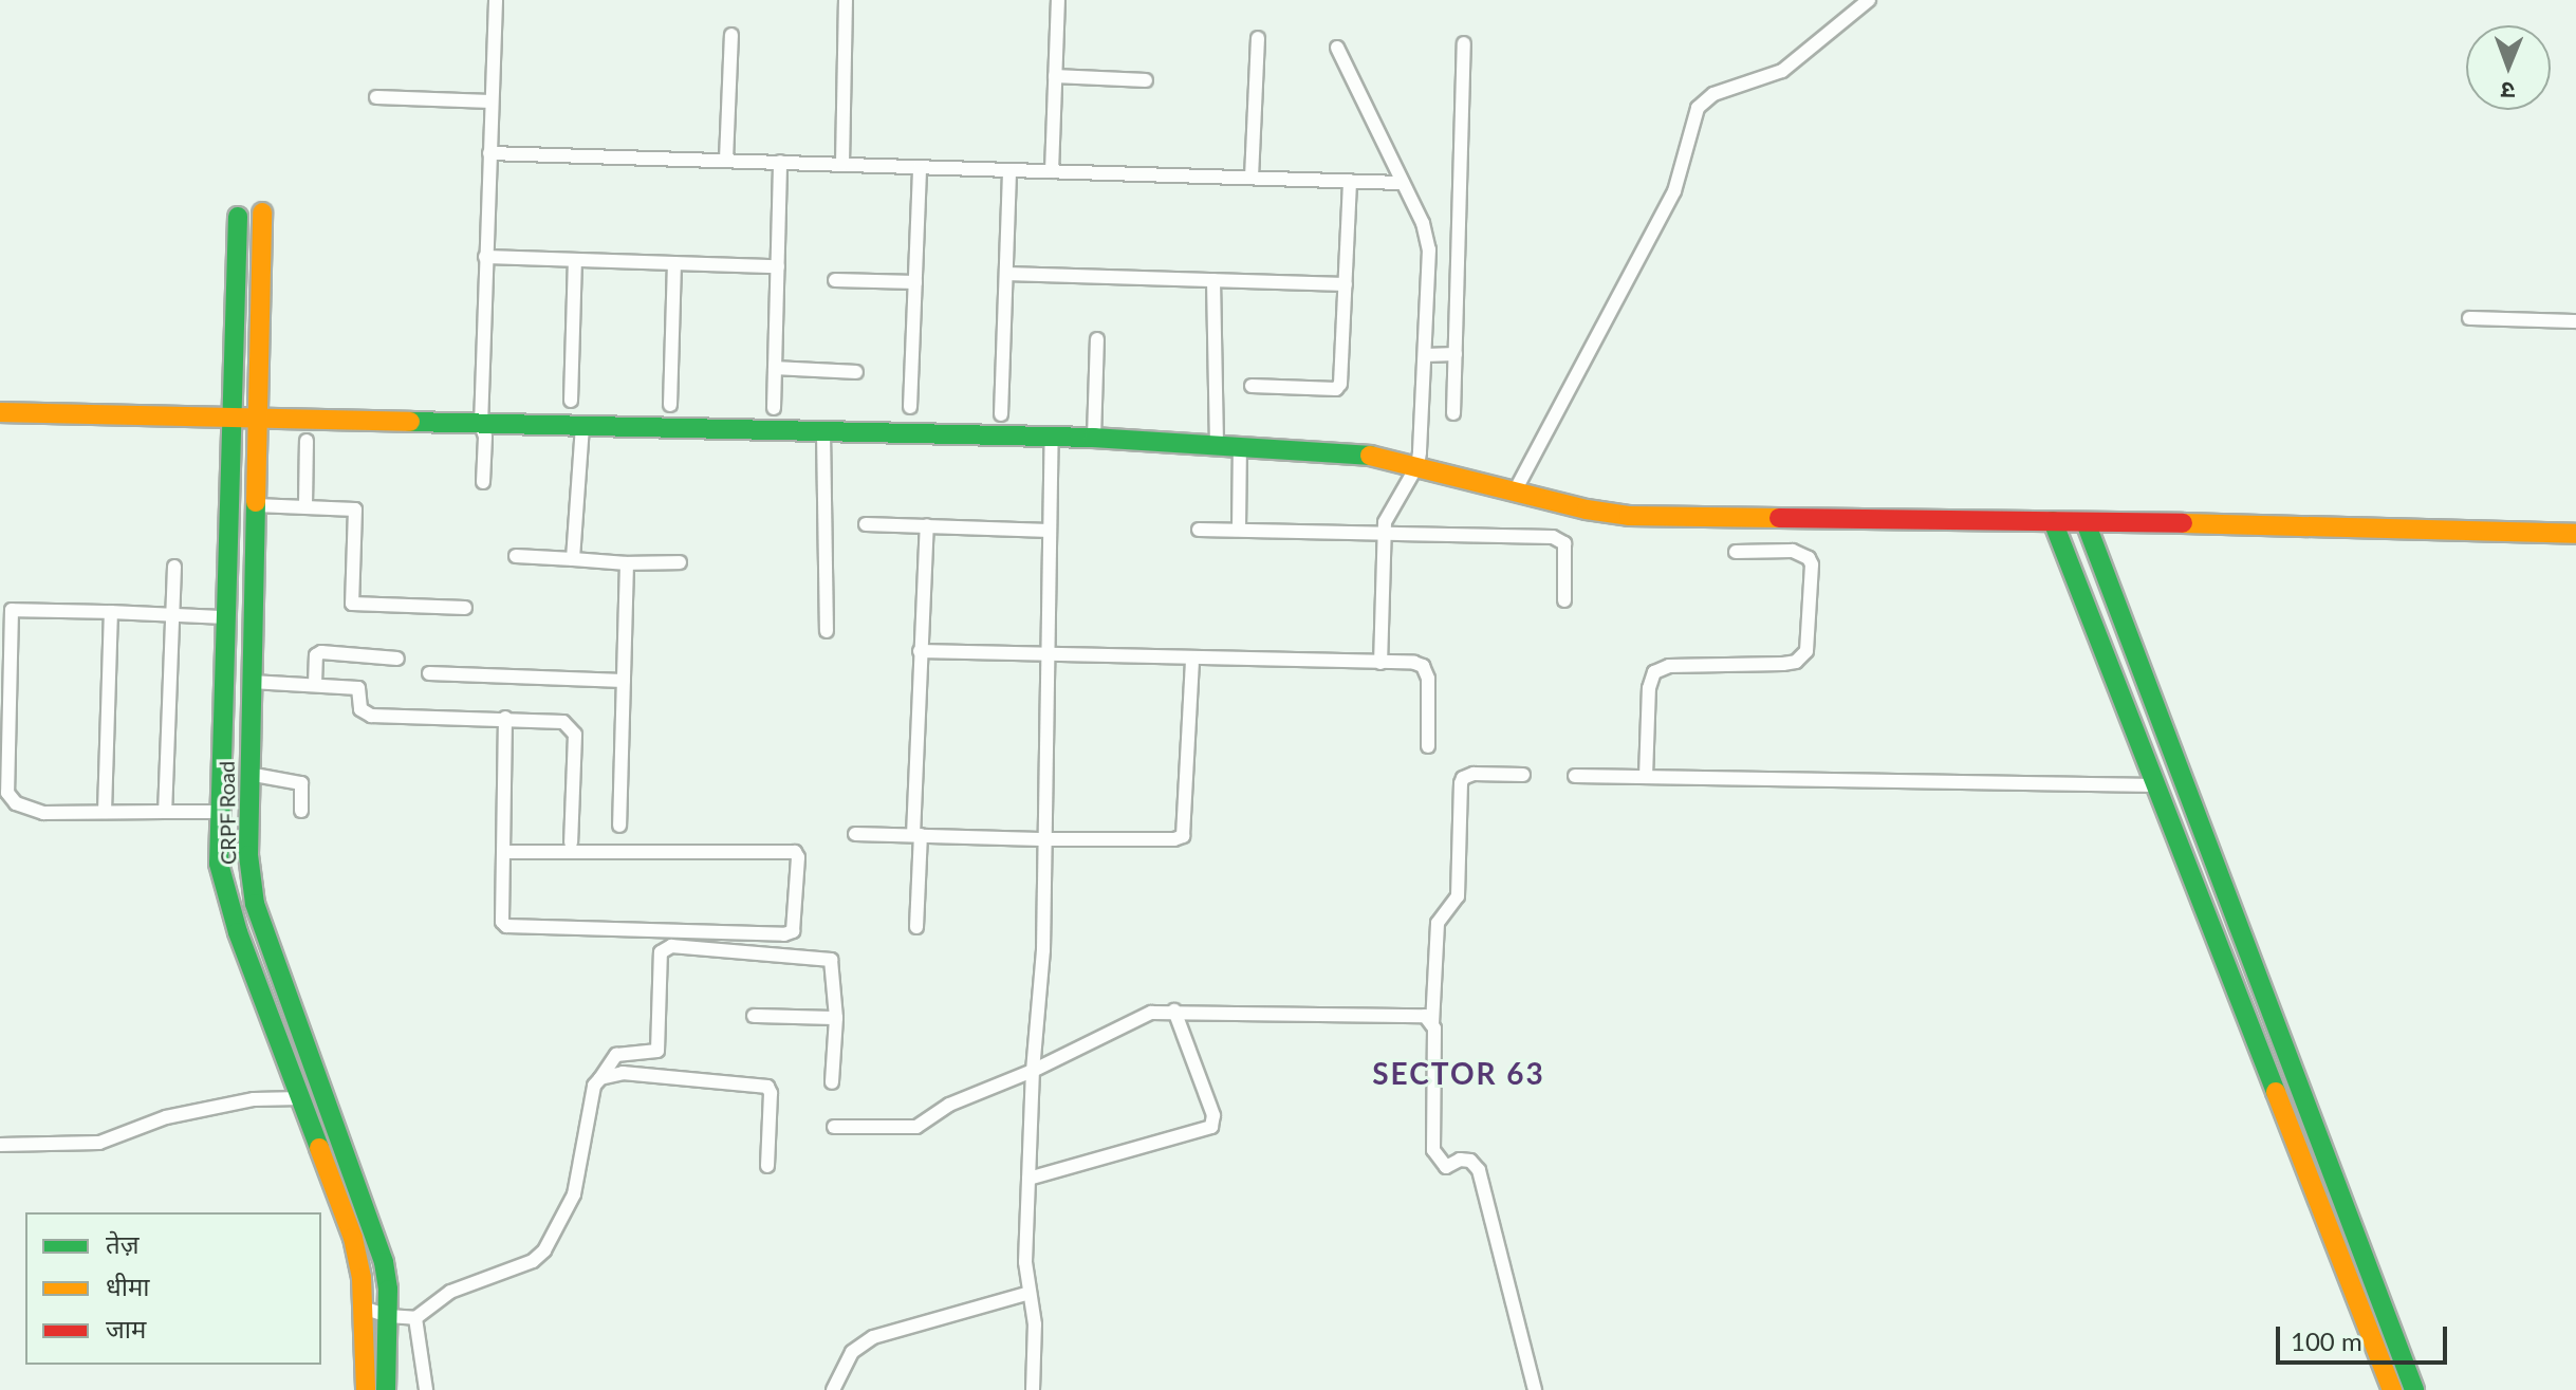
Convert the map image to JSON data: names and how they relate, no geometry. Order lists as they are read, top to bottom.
{
  "streets": {
    "street": ["CRPF Road"]
  },
  "districts": ["SECTOR 63"],
  "legend": ["तेज़", "धीमा", "जाम"],
  "scale_bar": "100 m",
  "north": "bottom"
}
